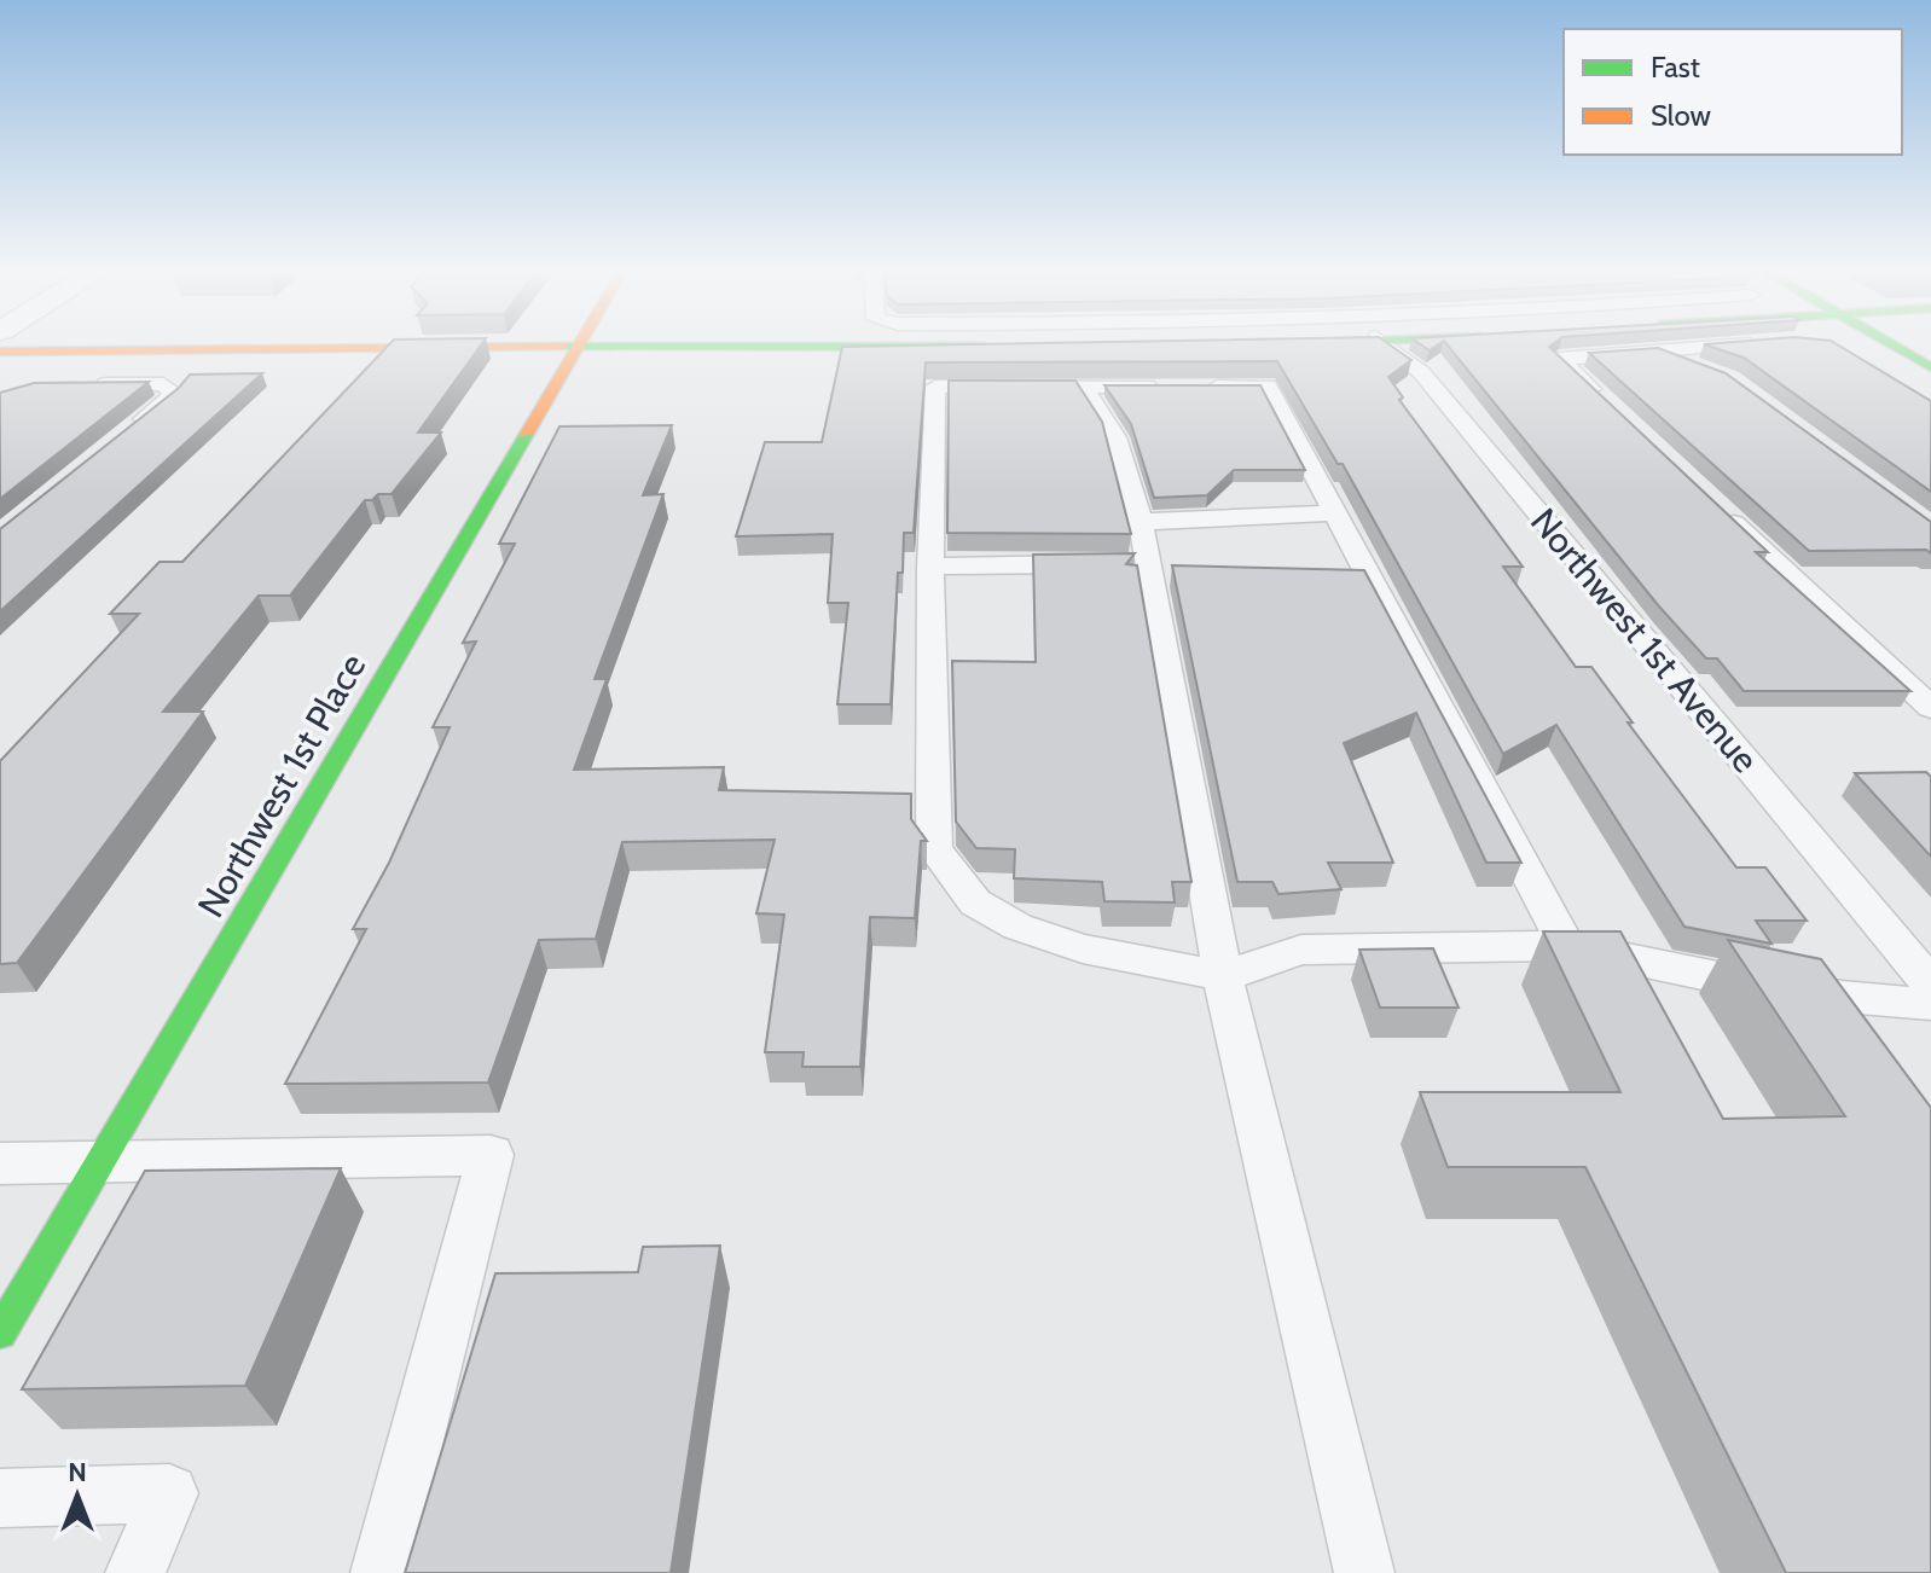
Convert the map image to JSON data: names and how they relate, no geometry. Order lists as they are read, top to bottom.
{
  "streets": {
    "main road": ["Northwest 1st Place"],
    "lane": ["Northwest 1st Avenue"]
  },
  "legend": ["Fast", "Slow"],
  "north": "top"
}
